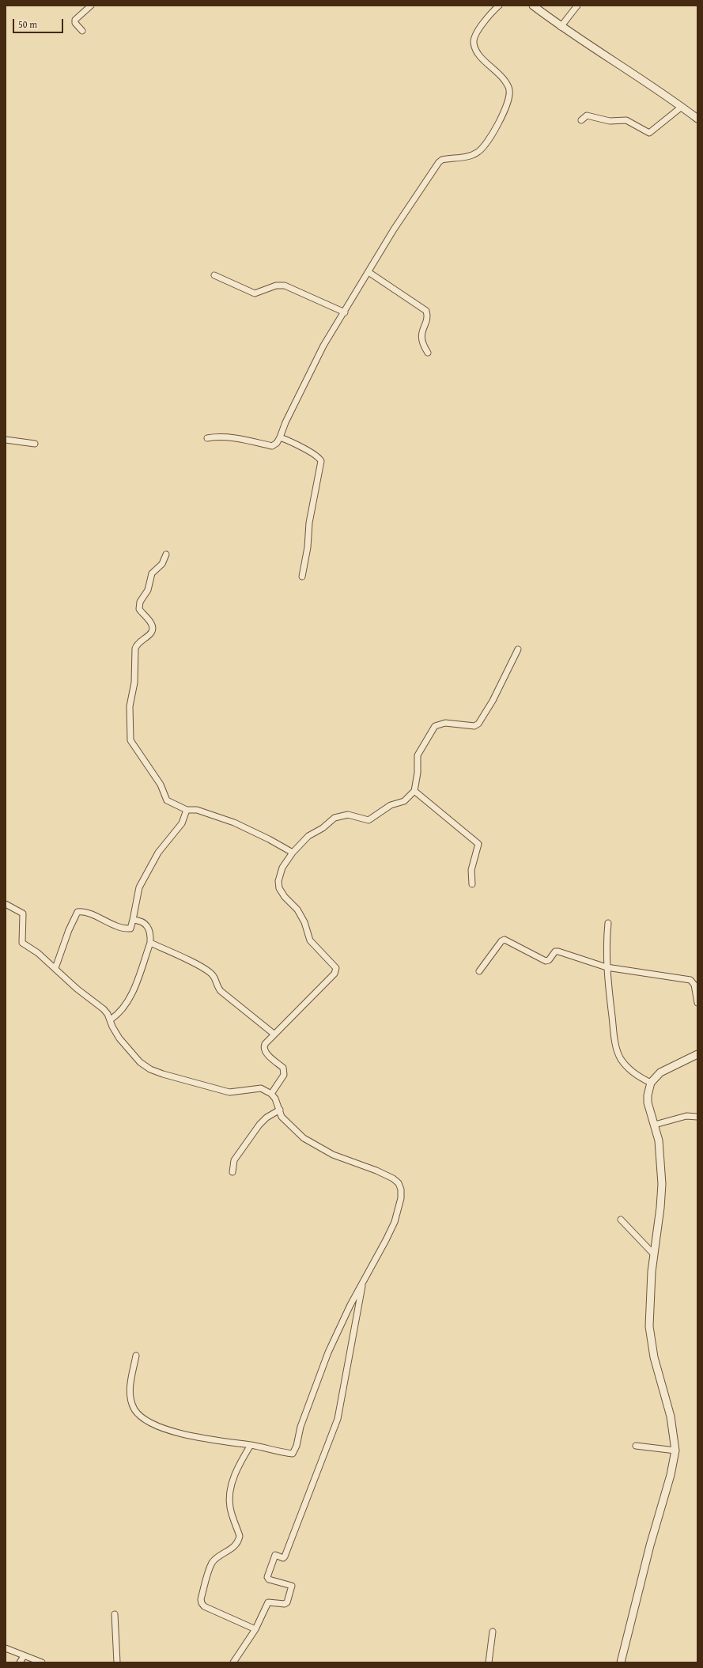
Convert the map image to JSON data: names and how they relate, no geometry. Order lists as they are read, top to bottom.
{
  "scale_bar": "50 m"
}
